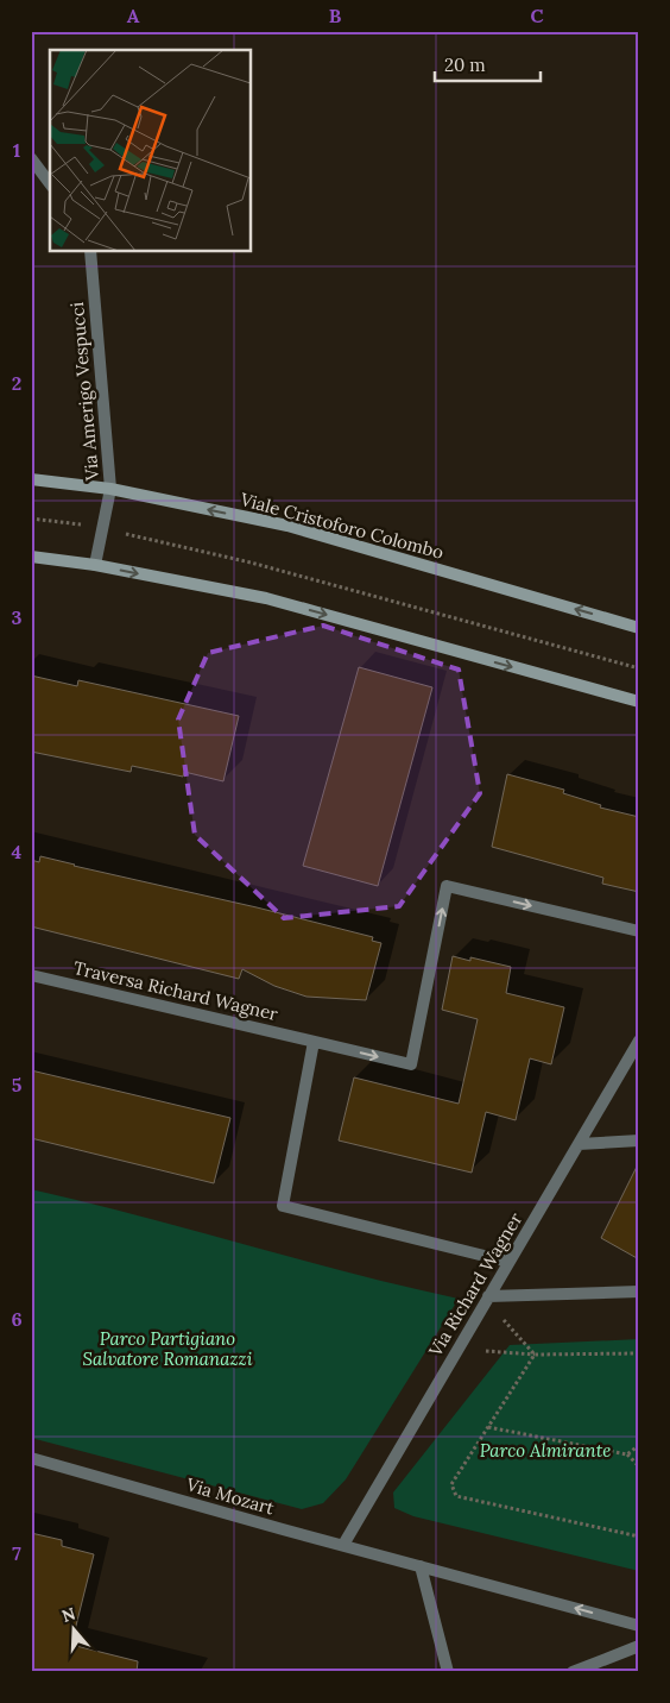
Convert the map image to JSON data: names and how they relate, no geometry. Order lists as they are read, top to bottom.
{
  "streets": {
    "main road": ["Viale Cristoforo Colombo"],
    "street": [
      "Via Amerigo Vespucci",
      "Traversa Richard Wagner",
      "Via Richard Wagner",
      "Via Mozart"
    ]
  },
  "crossings": [
    ["Via Amerigo Vespucci", "Viale Cristoforo Colombo"],
    ["Via Richard Wagner", "Via Mozart"]
  ],
  "one_way": ["Via Mozart"],
  "parks": ["Parco Partigiano Salvatore Romanazzi", "Parco Almirante"],
  "scale_bar": "20 m",
  "north": "top",
  "grid": {
    "columns": ["A", "B", "C"],
    "rows": [
      "1",
      "2",
      "3",
      "4",
      "5",
      "6",
      "7"
    ]
  }
}
